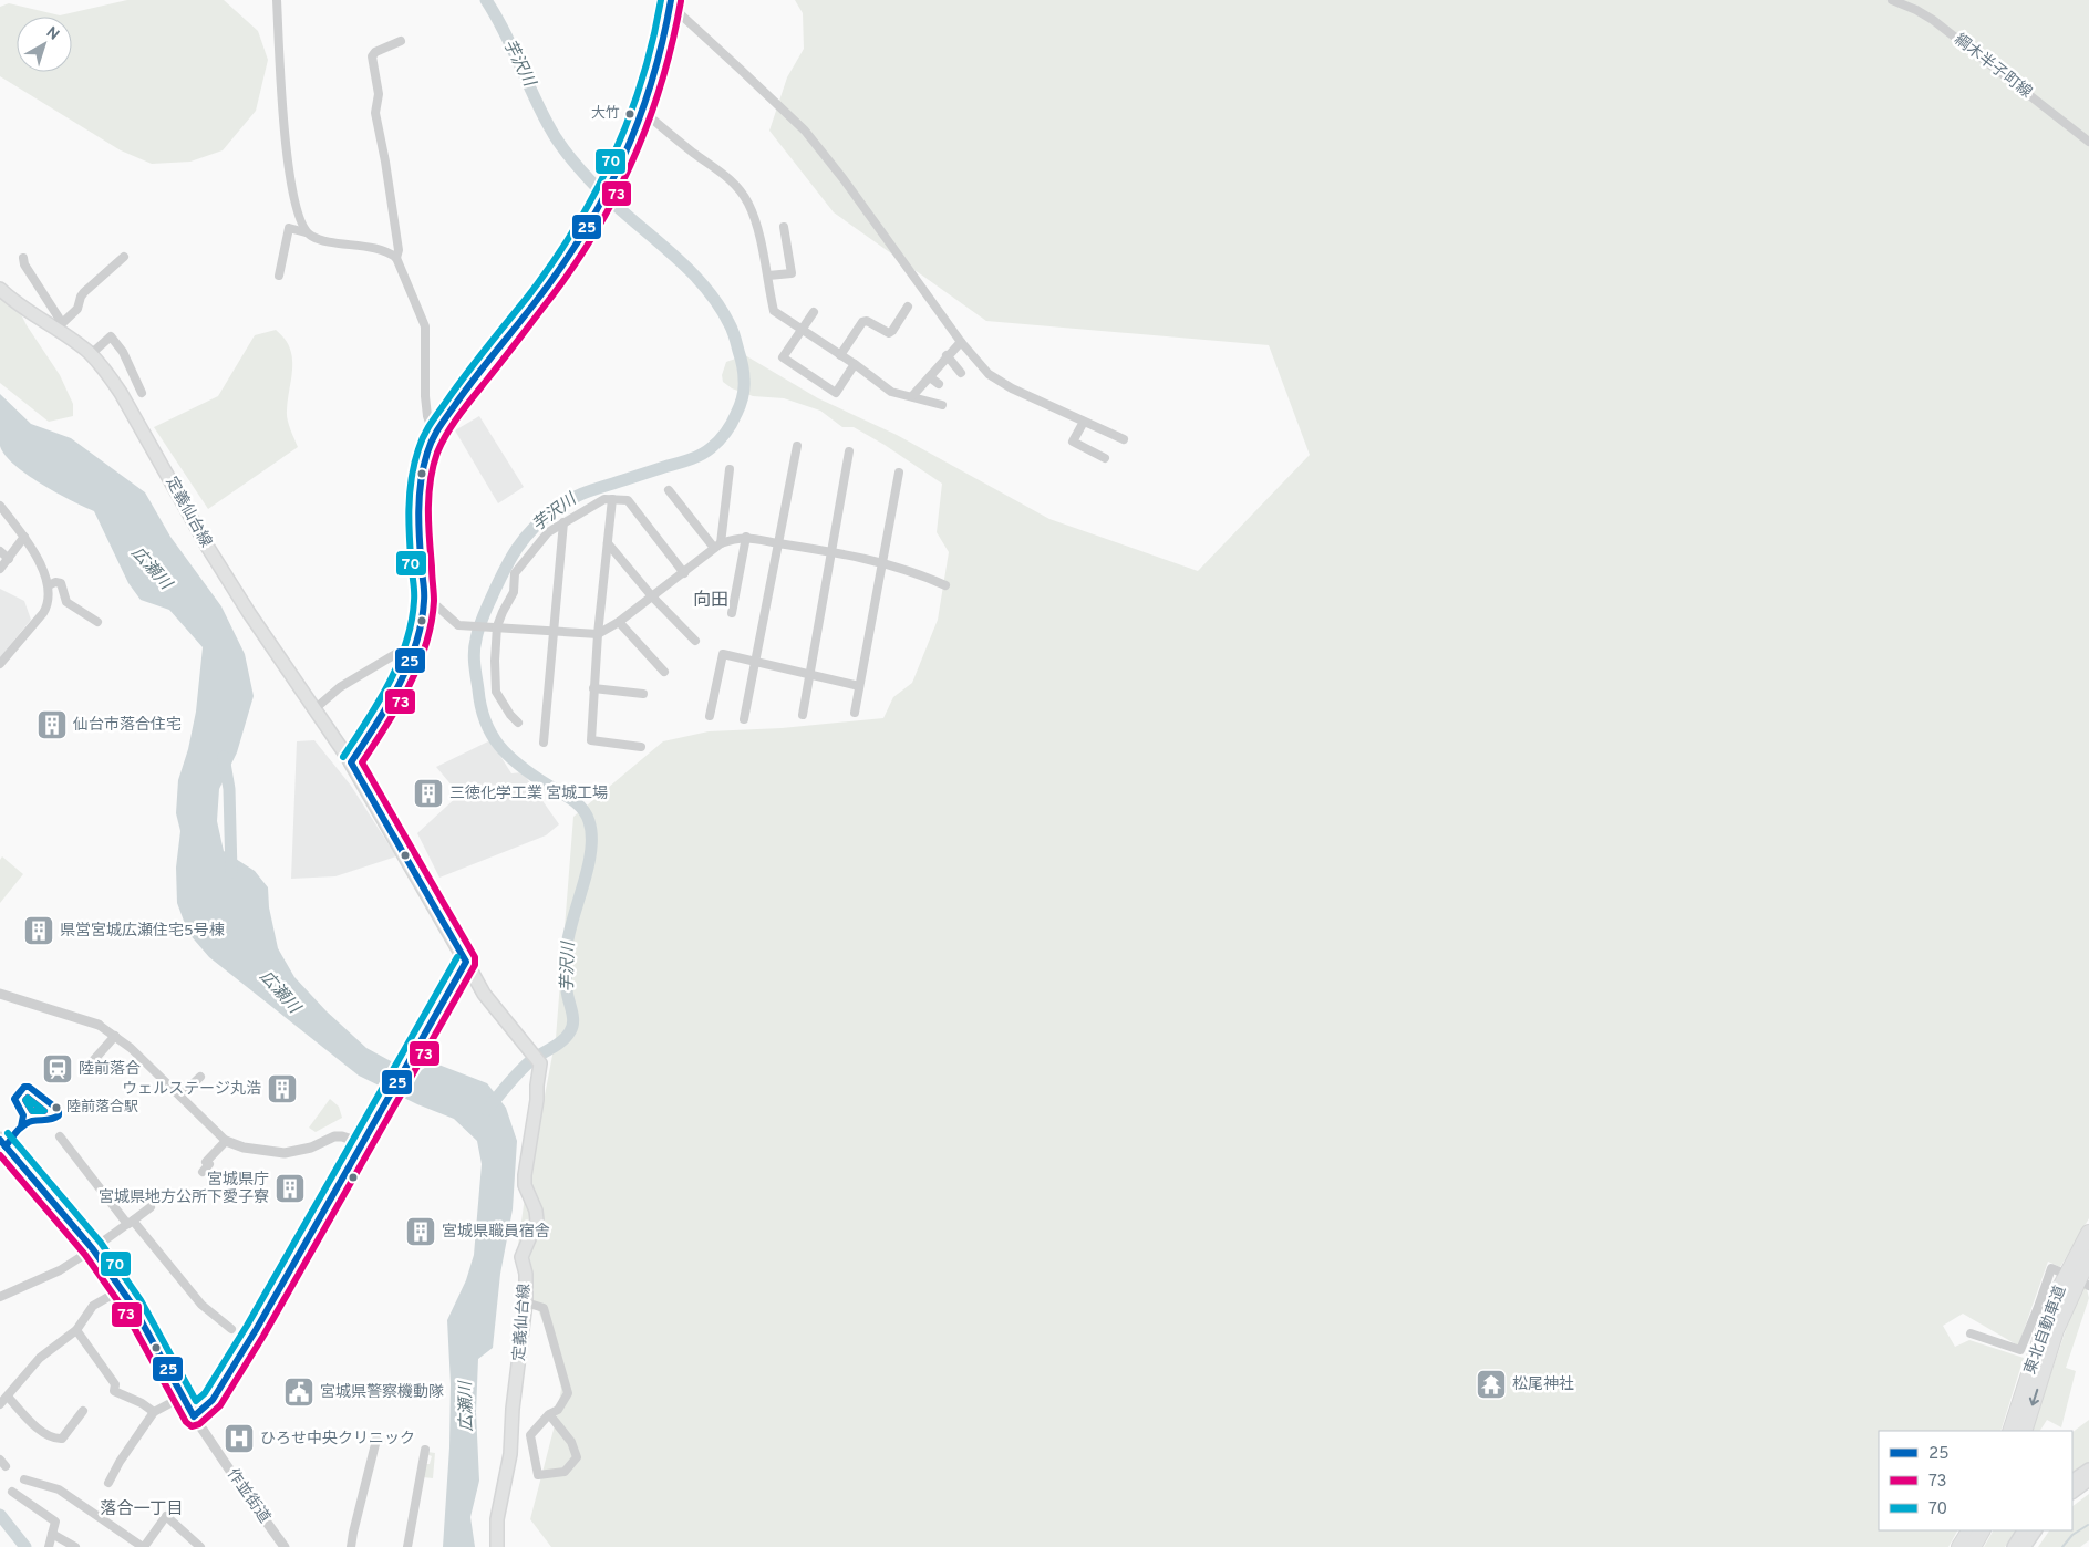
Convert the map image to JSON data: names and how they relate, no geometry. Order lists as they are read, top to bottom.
{
  "streets": {
    "highway": ["東北自動車道"],
    "main road": ["定義仙台線"],
    "street": ["綱木半子町線", "作並街道"]
  },
  "districts": ["向田", "落合一丁目"],
  "water": ["芋沢川", "広瀬川"],
  "places": {
    "other": ["大竹", "陸前落合駅"],
    "building": [
      "仙台市落合住宅",
      "三徳化学工業 宮城工場",
      "県営宮城広瀬住宅5号棟",
      "ウェルステージ丸浩",
      "宮城県庁 宮城県地方公所下愛子寮",
      "宮城県職員宿舎"
    ],
    "station": ["陸前落合"],
    "temple": ["松尾神社"],
    "public building": ["宮城県警察機動隊"],
    "hospital": ["ひろせ中央クリニック"]
  },
  "lines": ["transit line 25", "transit line 70", "transit line 73"],
  "legend": ["25", "73", "70"],
  "north": "top right"
}
